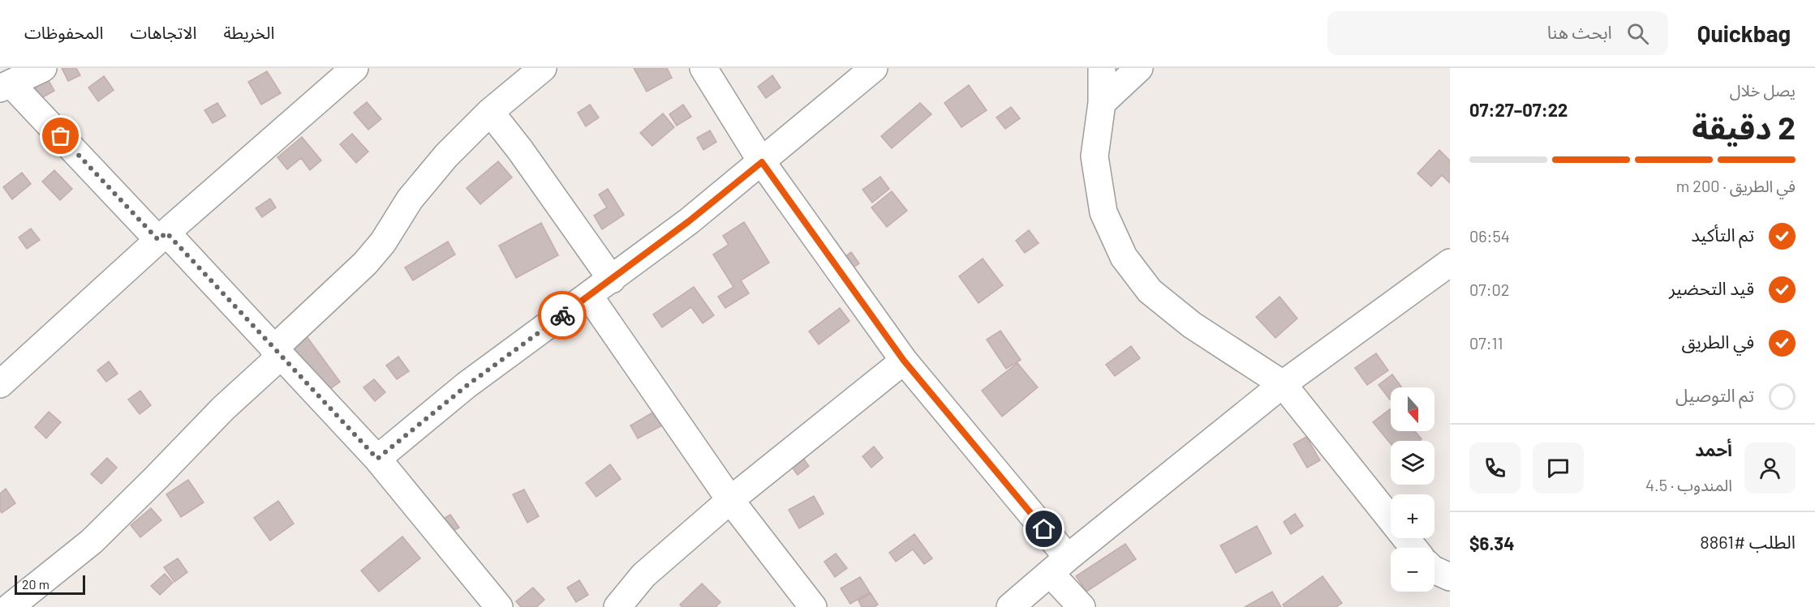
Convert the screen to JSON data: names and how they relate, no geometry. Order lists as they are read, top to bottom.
{
  "scale_bar": "20 m",
  "north": "bottom",
  "page": {
    "header": "Quickbag",
    "search": "ابحث هنا",
    "nav": ["الخريطة", "الاتجاهات", "المحفوظات"],
    "heading": ["2 دقيقة", "يصل خلال", "07:22–07:27"],
    "panel": [
      "أحمد",
      "المندوب · 4.5",
      "الطلب #8861",
      "$6.34"
    ],
    "bar": "في الطريق · 200 m",
    "list": [
      ["تم التأكيد", "06:54"],
      ["قيد التحضير", "07:02"],
      ["في الطريق", "07:11"],
      "تم التوصيل"
    ],
    "map_buttons": ["+", "−"],
    "scale": "20 m"
  }
}
